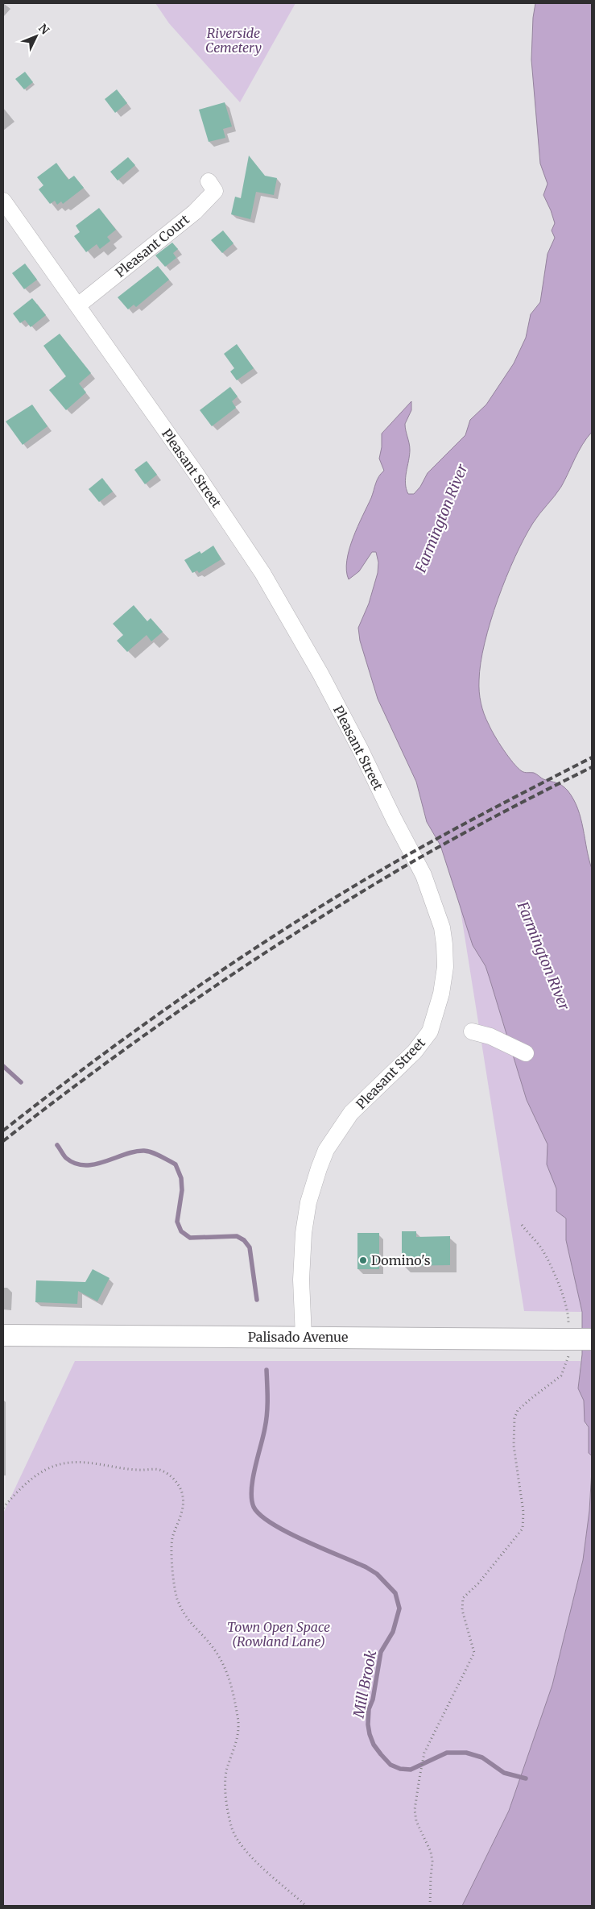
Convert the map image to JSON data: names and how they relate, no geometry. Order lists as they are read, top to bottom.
{
  "streets": {
    "main road": ["Palisado Avenue"],
    "street": ["Pleasant Court", "Pleasant Street"]
  },
  "crossings": [
    ["Pleasant Court", "Pleasant Street"],
    ["Pleasant Street", "Palisado Avenue"]
  ],
  "water": ["Farmington River", "Mill Brook"],
  "parks": ["Riverside Cemetery", "Town Open Space (Rowland Lane)"],
  "places": ["Domino's"],
  "north": "top right"
}
